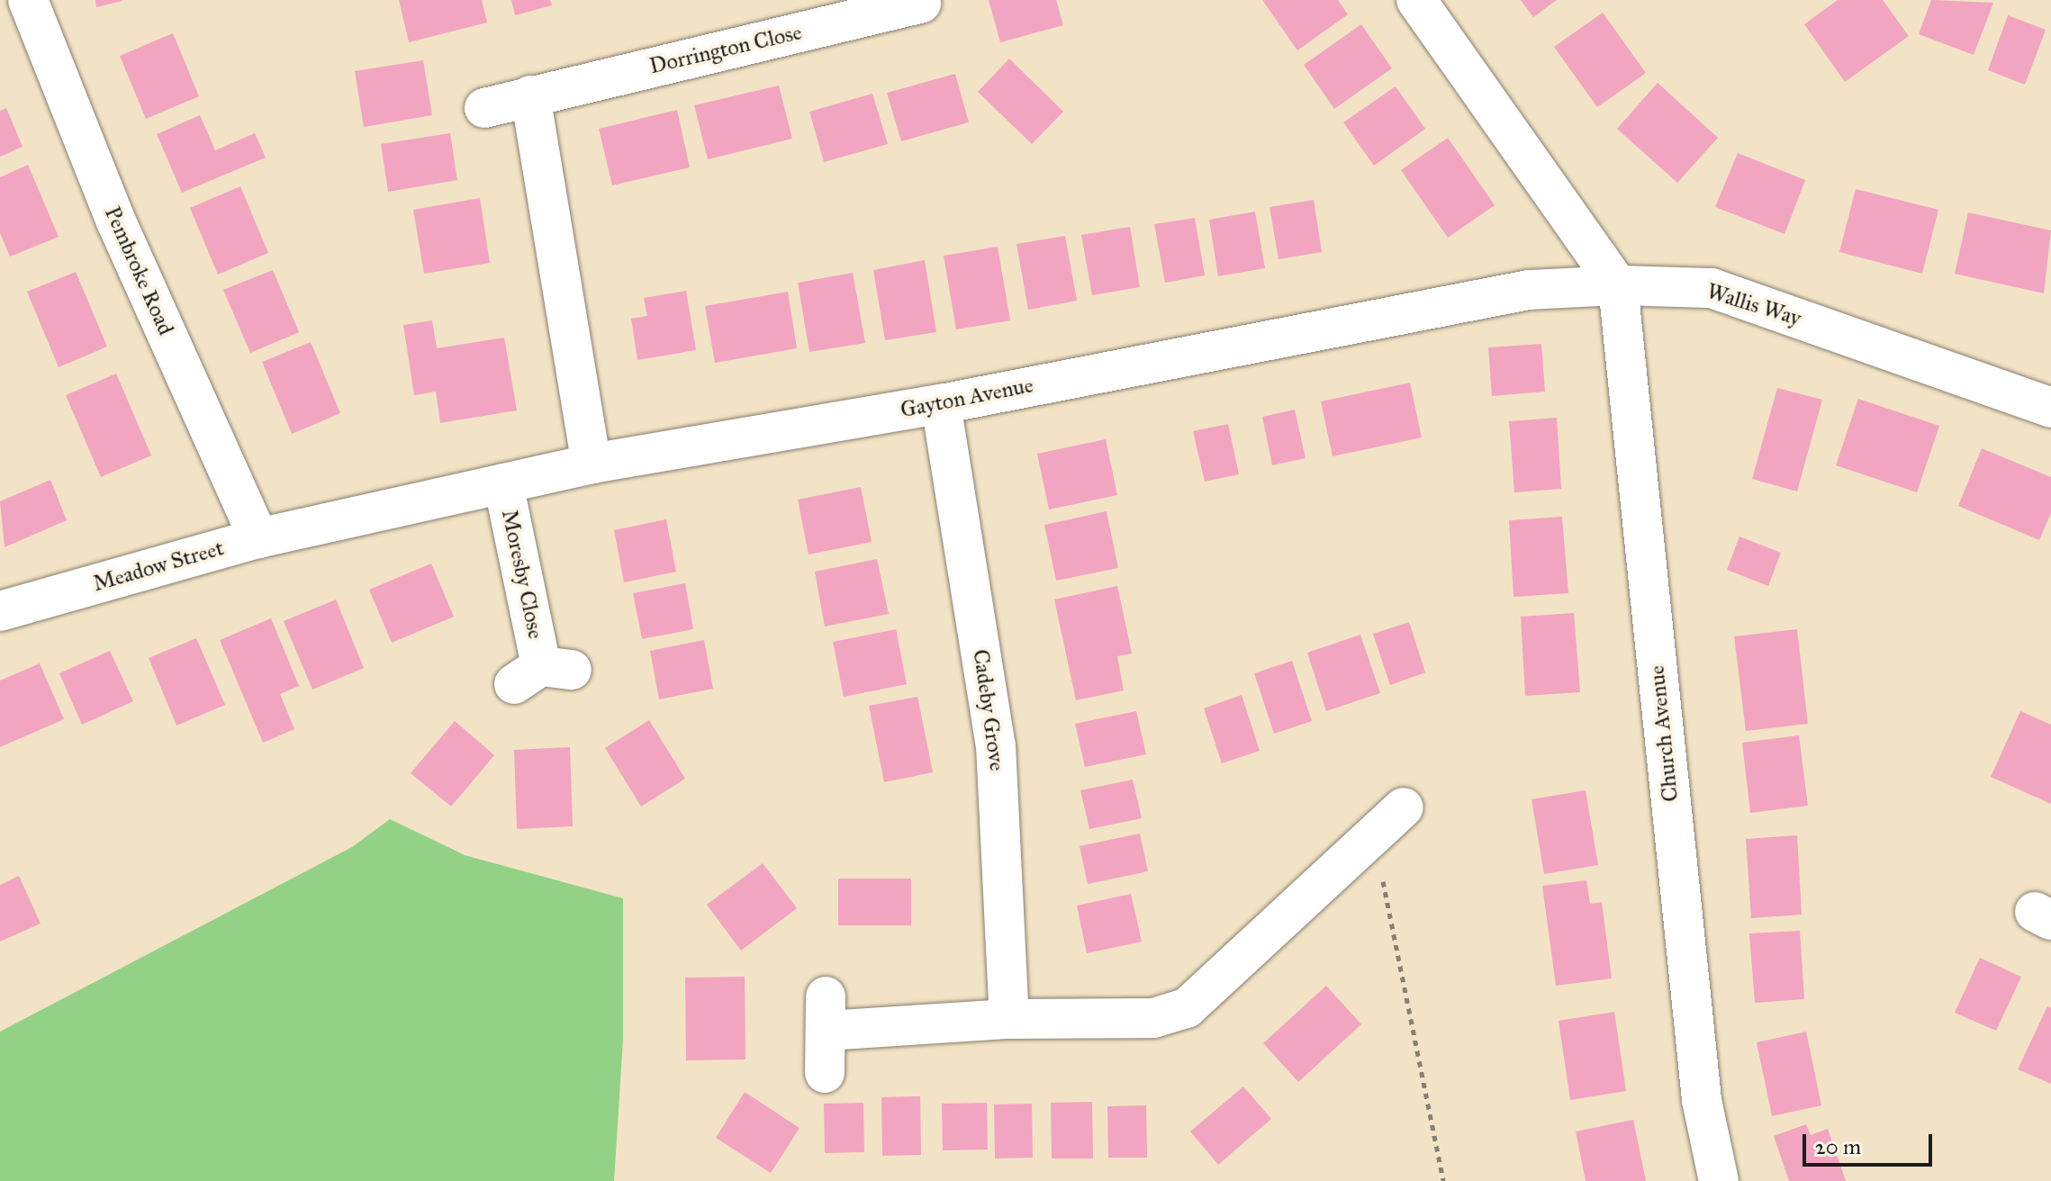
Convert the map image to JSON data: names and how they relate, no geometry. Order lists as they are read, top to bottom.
{
  "streets": {
    "street": [
      "Dorrington Close",
      "Pembroke Road",
      "Wallis Way",
      "Gayton Avenue",
      "Meadow Street",
      "Moresby Close",
      "Cadeby Grove",
      "Church Avenue"
    ]
  },
  "crossings": [
    ["Pembroke Road", "Meadow Street"],
    ["Wallis Way", "Gayton Avenue"],
    ["Wallis Way", "Church Avenue"],
    ["Gayton Avenue", "Meadow Street"],
    ["Gayton Avenue", "Moresby Close"],
    ["Gayton Avenue", "Cadeby Grove"],
    ["Gayton Avenue", "Church Avenue"]
  ],
  "scale_bar": "20 m"
}
